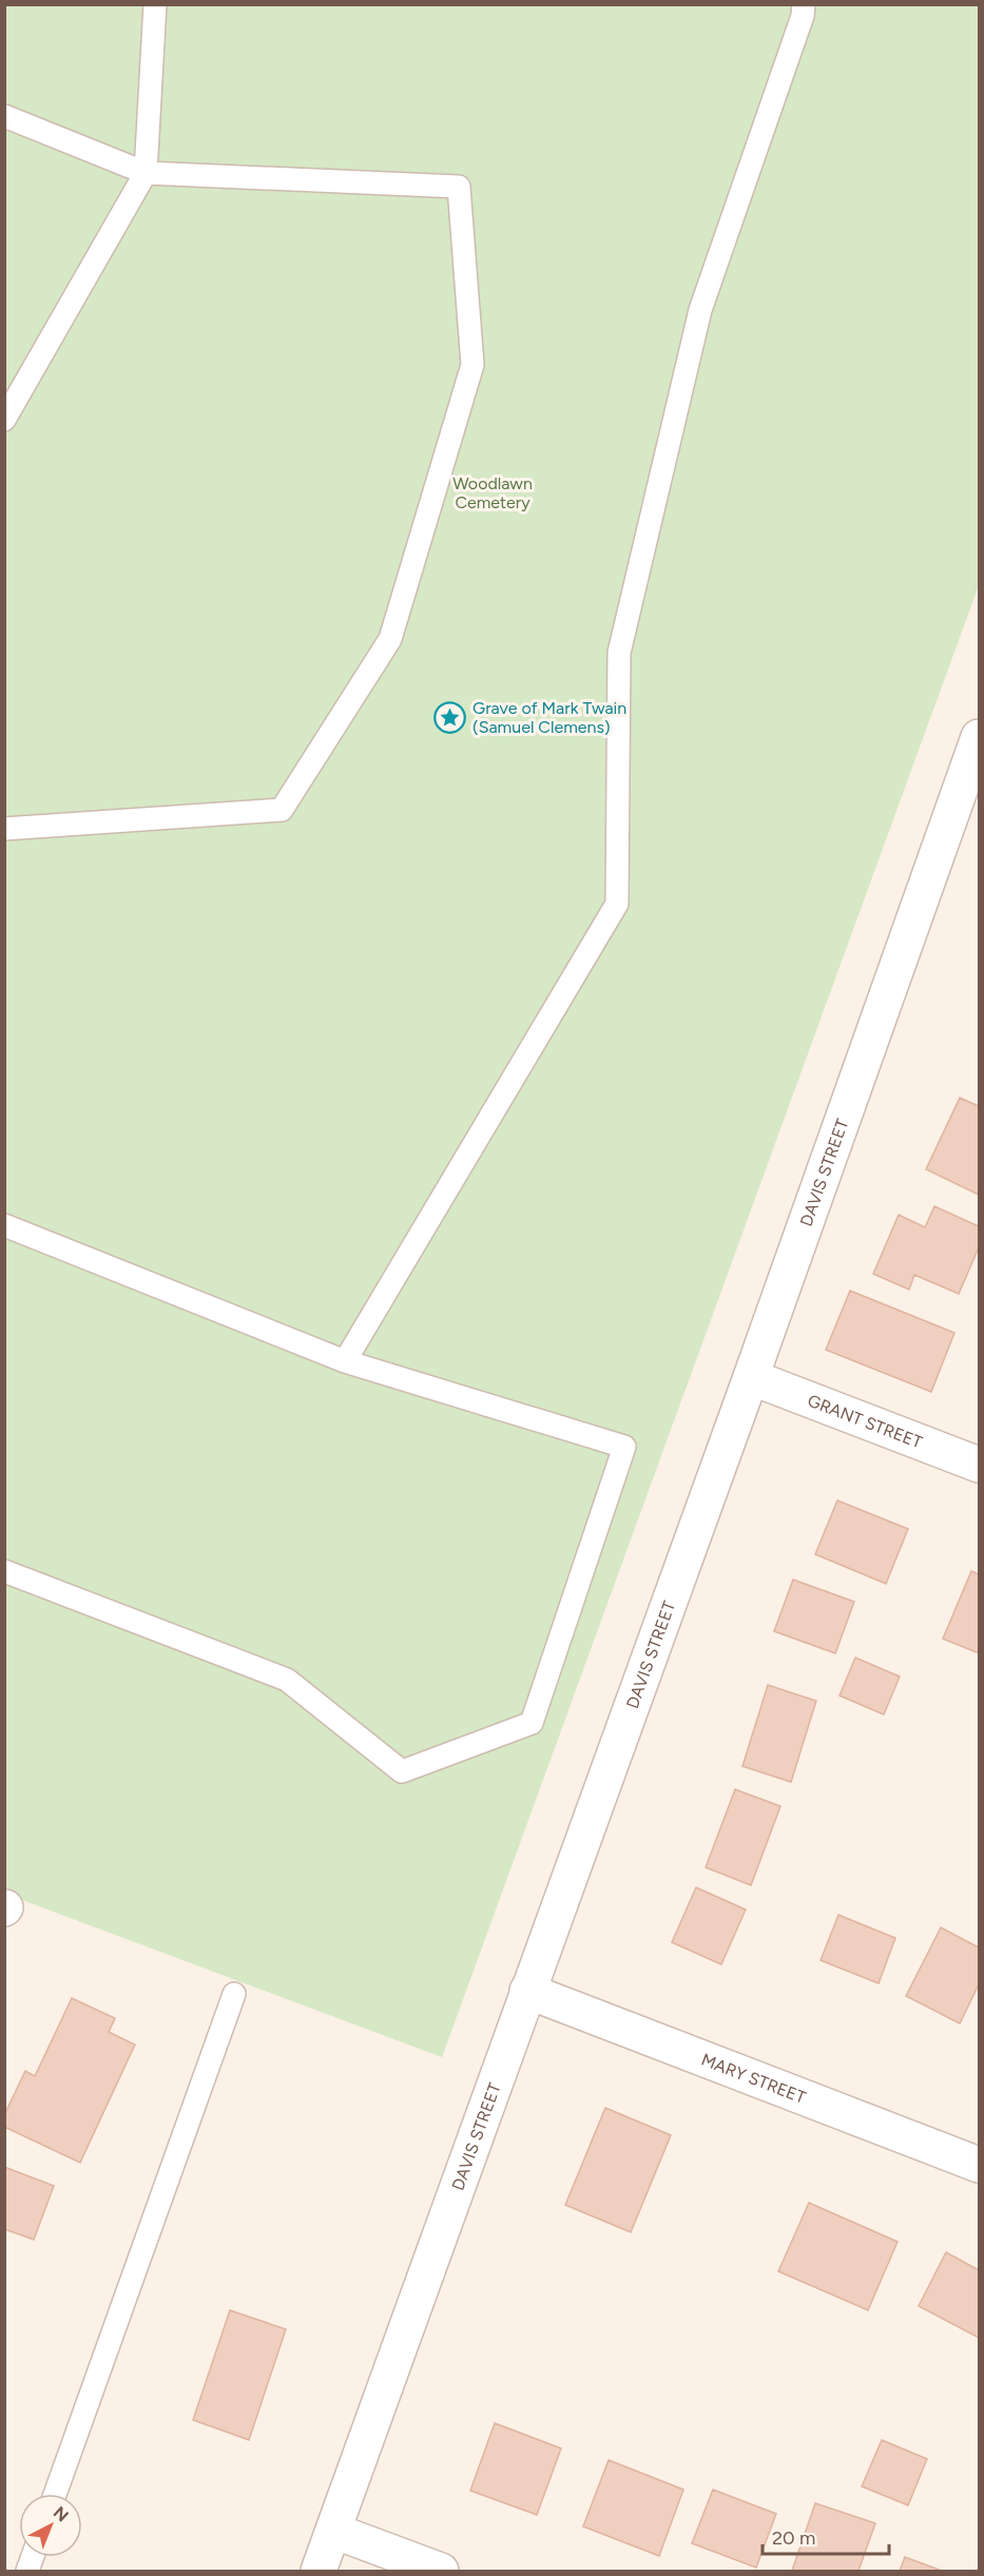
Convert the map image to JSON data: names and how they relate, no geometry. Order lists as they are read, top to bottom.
{
  "streets": {
    "street": ["DAVIS STREET", "GRANT STREET", "MARY STREET"]
  },
  "crossings": [
    ["DAVIS STREET", "GRANT STREET"],
    ["DAVIS STREET", "MARY STREET"]
  ],
  "parks": ["Woodlawn Cemetery"],
  "places": {
    "place": ["Grave of Mark Twain (Samuel Clemens)"]
  },
  "scale_bar": "20 m",
  "north": "top right"
}
